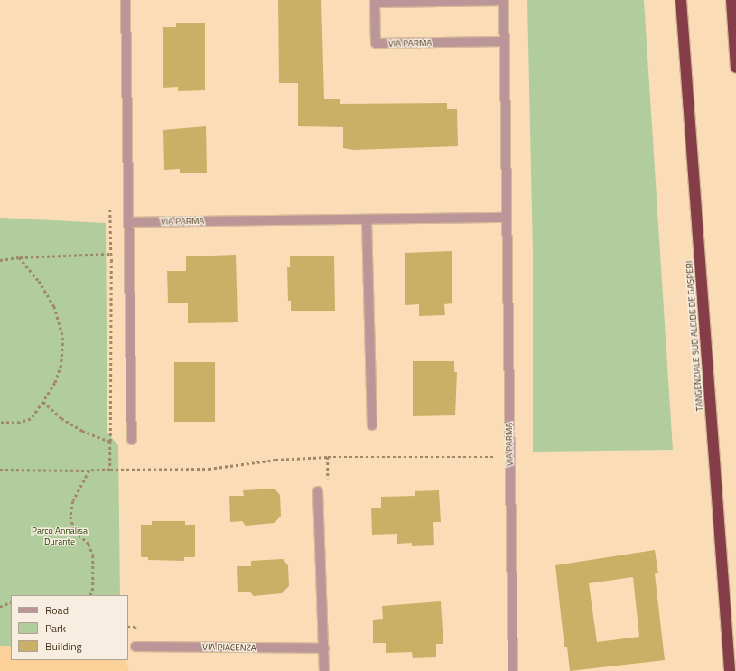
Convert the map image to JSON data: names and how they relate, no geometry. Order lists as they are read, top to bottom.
{
  "streets": {
    "highway": ["TANGENZIALE SUD ALCIDE DE GASPERI"],
    "street": ["VIA PARMA", "VIA PIACENZA"]
  },
  "parks": ["Parco Annalisa Durante"],
  "legend": ["Road", "Park", "Building"]
}
